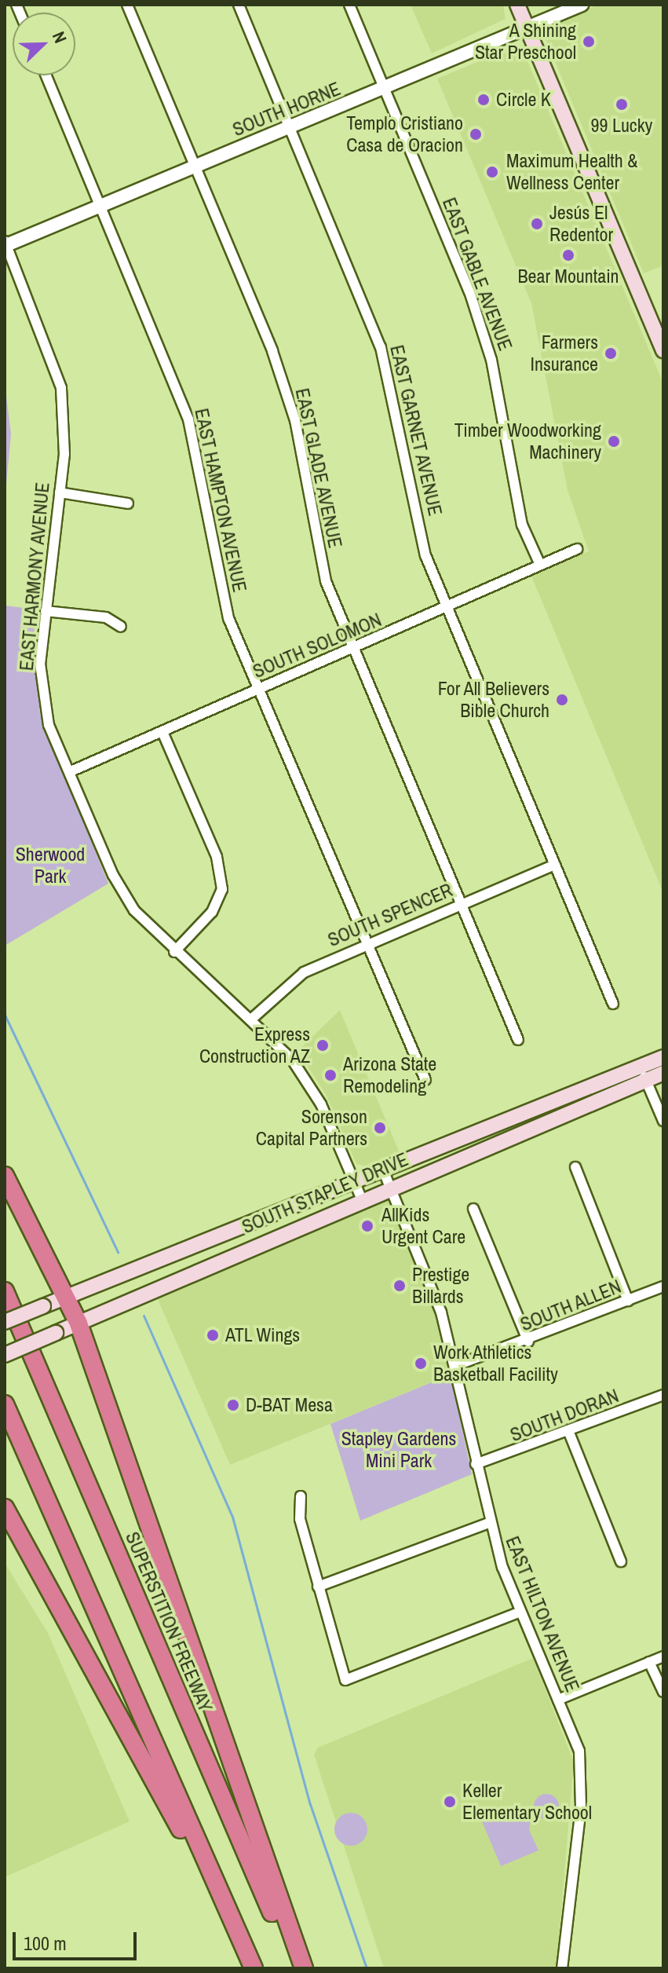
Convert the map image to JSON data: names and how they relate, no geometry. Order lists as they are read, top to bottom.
{
  "streets": {
    "highway": ["SUPERSTITION FREEWAY"],
    "main road": ["SOUTH STAPLEY DRIVE"],
    "street": [
      "SOUTH HORNE",
      "EAST GABLE AVENUE",
      "EAST GARNET AVENUE",
      "EAST GLADE AVENUE",
      "EAST HAMPTON AVENUE",
      "EAST HARMONY AVENUE",
      "SOUTH SOLOMON",
      "SOUTH SPENCER",
      "SOUTH ALLEN",
      "SOUTH DORAN",
      "EAST HILTON AVENUE"
    ]
  },
  "crossings": [
    ["SOUTH HORNE", "EAST GABLE AVENUE"],
    ["SOUTH HORNE", "EAST GARNET AVENUE"],
    ["SOUTH HORNE", "EAST GLADE AVENUE"],
    ["SOUTH HORNE", "EAST HAMPTON AVENUE"],
    ["SOUTH HORNE", "EAST HARMONY AVENUE"],
    ["EAST GABLE AVENUE", "SOUTH SOLOMON"],
    ["EAST GARNET AVENUE", "SOUTH SOLOMON"],
    ["EAST GARNET AVENUE", "SOUTH SPENCER"],
    ["EAST GLADE AVENUE", "SOUTH SOLOMON"],
    ["EAST GLADE AVENUE", "SOUTH SPENCER"],
    ["EAST HAMPTON AVENUE", "SOUTH SOLOMON"],
    ["EAST HAMPTON AVENUE", "SOUTH SPENCER"],
    ["EAST HARMONY AVENUE", "SOUTH SOLOMON"],
    ["EAST HARMONY AVENUE", "SOUTH SPENCER"],
    ["EAST HARMONY AVENUE", "SOUTH STAPLEY DRIVE"],
    ["SOUTH STAPLEY DRIVE", "EAST HILTON AVENUE"],
    ["SOUTH ALLEN", "EAST HILTON AVENUE"],
    ["SOUTH DORAN", "EAST HILTON AVENUE"]
  ],
  "parks": ["Sherwood Park", "Stapley Gardens Mini Park"],
  "places": [
    "A Shining Star Preschool",
    "Circle K",
    "99 Lucky",
    "Templo Cristiano Casa de Oracion",
    "Maximum Health & Wellness Center",
    "Jesús El Redentor",
    "Bear Mountain",
    "Farmers Insurance",
    "Timber Woodworking Machinery",
    "For All Believers Bible Church",
    "Express Construction AZ",
    "Arizona State Remodeling",
    "Sorenson Capital Partners",
    "AllKids Urgent Care",
    "Prestige Billards",
    "ATL Wings",
    "Work Athletics Basketball Facility",
    "D-BAT Mesa",
    "Keller Elementary School"
  ],
  "scale_bar": "100 m",
  "north": "top right"
}
